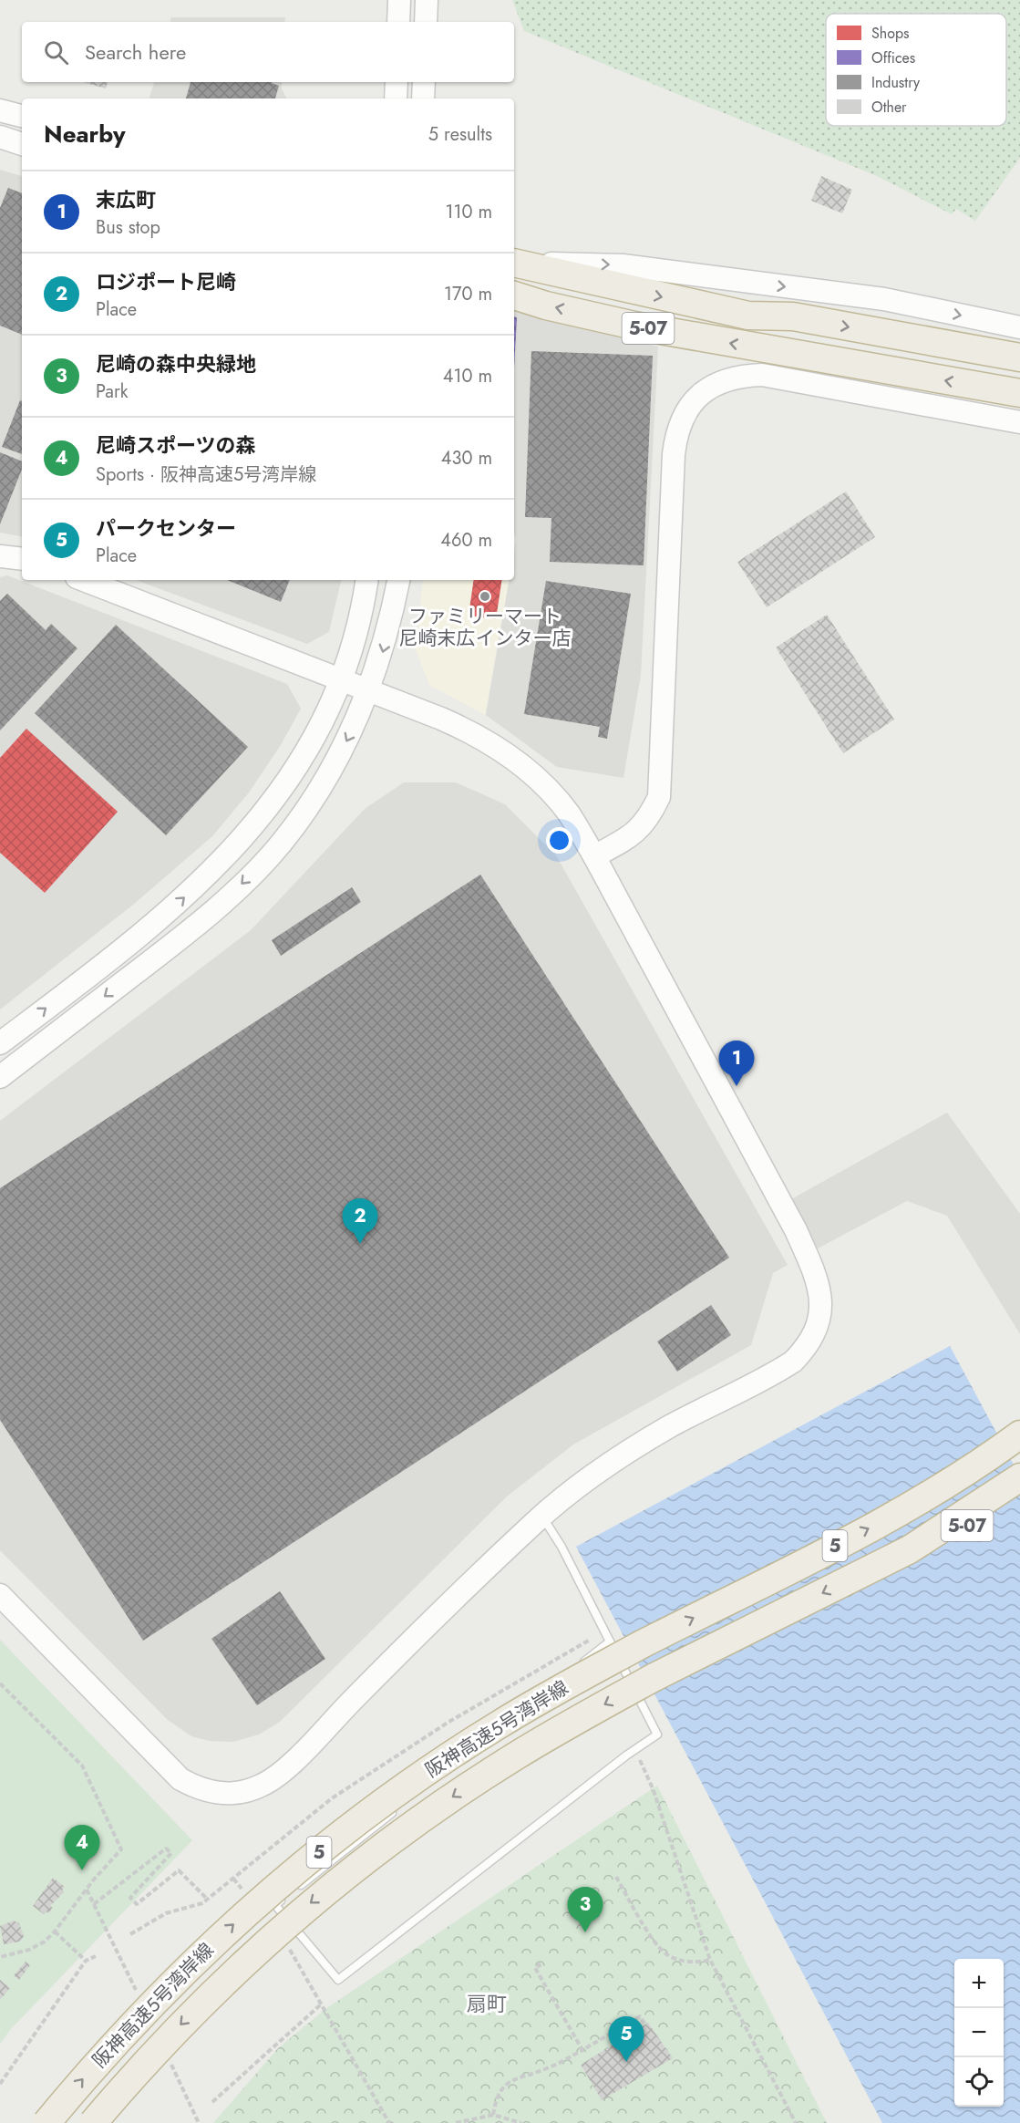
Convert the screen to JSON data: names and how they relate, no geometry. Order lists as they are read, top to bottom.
{
  "streets": {
    "highway": ["5-07", "5", "阪神高速5号湾岸線"]
  },
  "crossings": [
    ["5-07", "阪神高速5号湾岸線"]
  ],
  "districts": ["扇町"],
  "places": ["ファミリーマート 尼崎末広インター店"],
  "legend": [
    "Shops",
    "Offices",
    "Industry",
    "Other"
  ],
  "page": {
    "search": "Search here",
    "heading": ["Nearby", "5 results"],
    "list": [
      {
        "mark": "1",
        "name": "末広町",
        "note": "Bus stop",
        "value": "110 m"
      },
      {
        "mark": "2",
        "name": "ロジポート尼崎",
        "note": "Place",
        "value": "170 m"
      },
      {
        "mark": "3",
        "name": "尼崎の森中央緑地",
        "note": "Park",
        "value": "410 m"
      },
      {
        "mark": "4",
        "name": "尼崎スポーツの森",
        "note": "Sports · 阪神高速5号湾岸線",
        "value": "430 m"
      },
      {
        "mark": "5",
        "name": "パークセンター",
        "note": "Place",
        "value": "460 m"
      }
    ],
    "pins": [
      "1",
      "2",
      "4",
      "3",
      "5"
    ],
    "map_buttons": ["+", "−"]
  }
}
